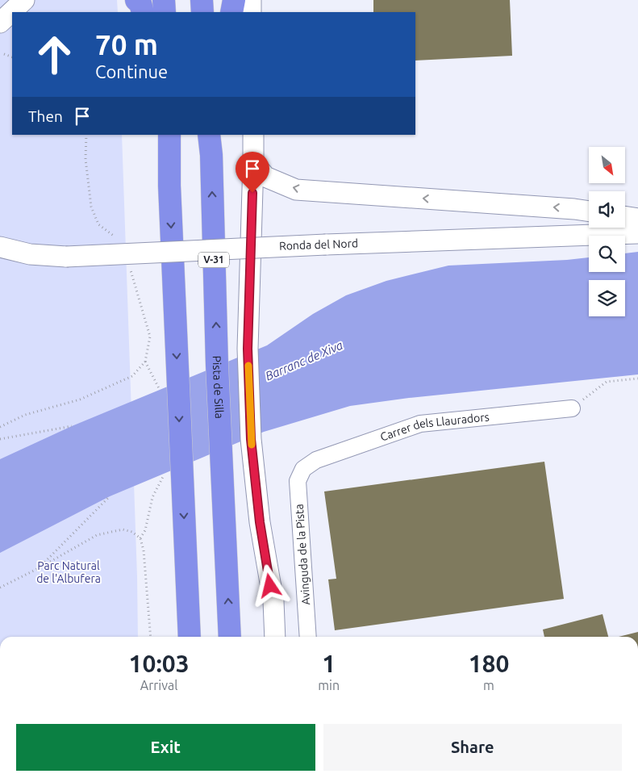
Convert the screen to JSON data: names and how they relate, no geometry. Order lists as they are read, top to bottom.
{
  "streets": {
    "highway": ["V-31", "Pista de Silla"],
    "street": ["Ronda del Nord", "Carrer dels Llauradors", "Avinguda de la Pista"]
  },
  "crossings": [
    ["Carrer dels Llauradors", "Avinguda de la Pista"]
  ],
  "water": ["Barranc de Xiva"],
  "parks": ["Parc Natural de l'Albufera"],
  "north": "bottom right",
  "page": {
    "turn": ["70 m", "Continue"],
    "then": "Then",
    "eta": [
      "10:03",
      "Arrival",
      "1",
      "min",
      "180",
      "m"
    ],
    "buttons": ["Exit", "Share"]
  }
}
